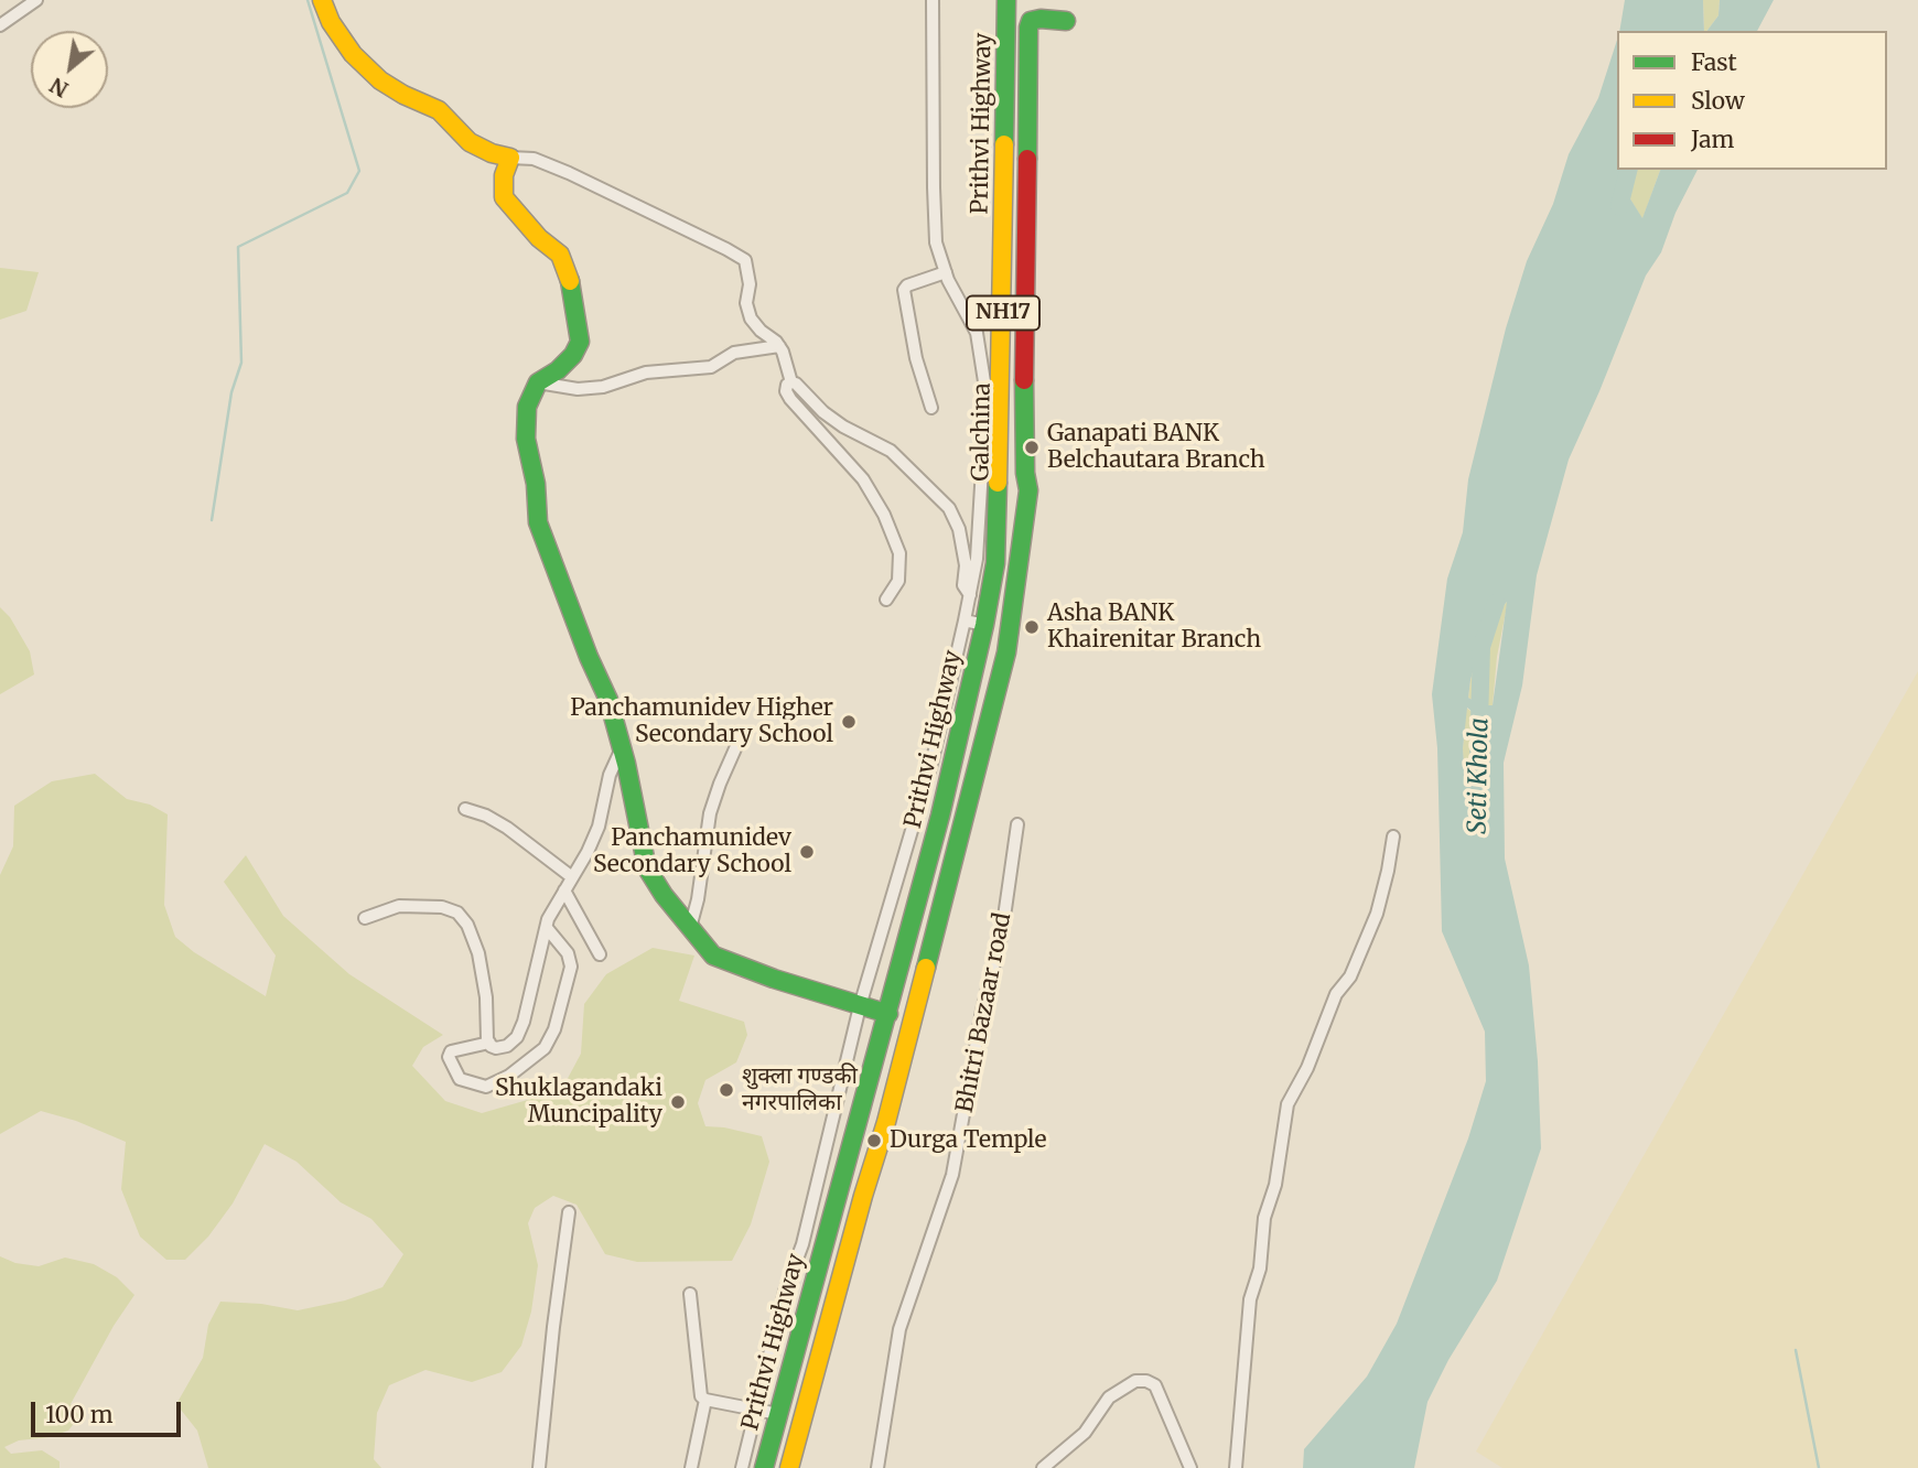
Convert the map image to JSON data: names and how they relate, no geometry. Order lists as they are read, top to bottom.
{
  "streets": {
    "main road": ["Prithvi Highway", "NH17"],
    "street": ["Galchina", "Bhitri Bazaar road"]
  },
  "water": ["Seti Khola"],
  "places": [
    "Ganapati BANK Belchautara Branch",
    "Asha BANK Khairenitar Branch",
    "Panchamunidev Higher Secondary School",
    "Panchamunidev Secondary School",
    "शुक्ला गण्डकी नगरपालिका",
    "Shuklagandaki Muncipality",
    "Durga Temple"
  ],
  "legend": ["Fast", "Slow", "Jam"],
  "scale_bar": "100 m",
  "north": "bottom left"
}
